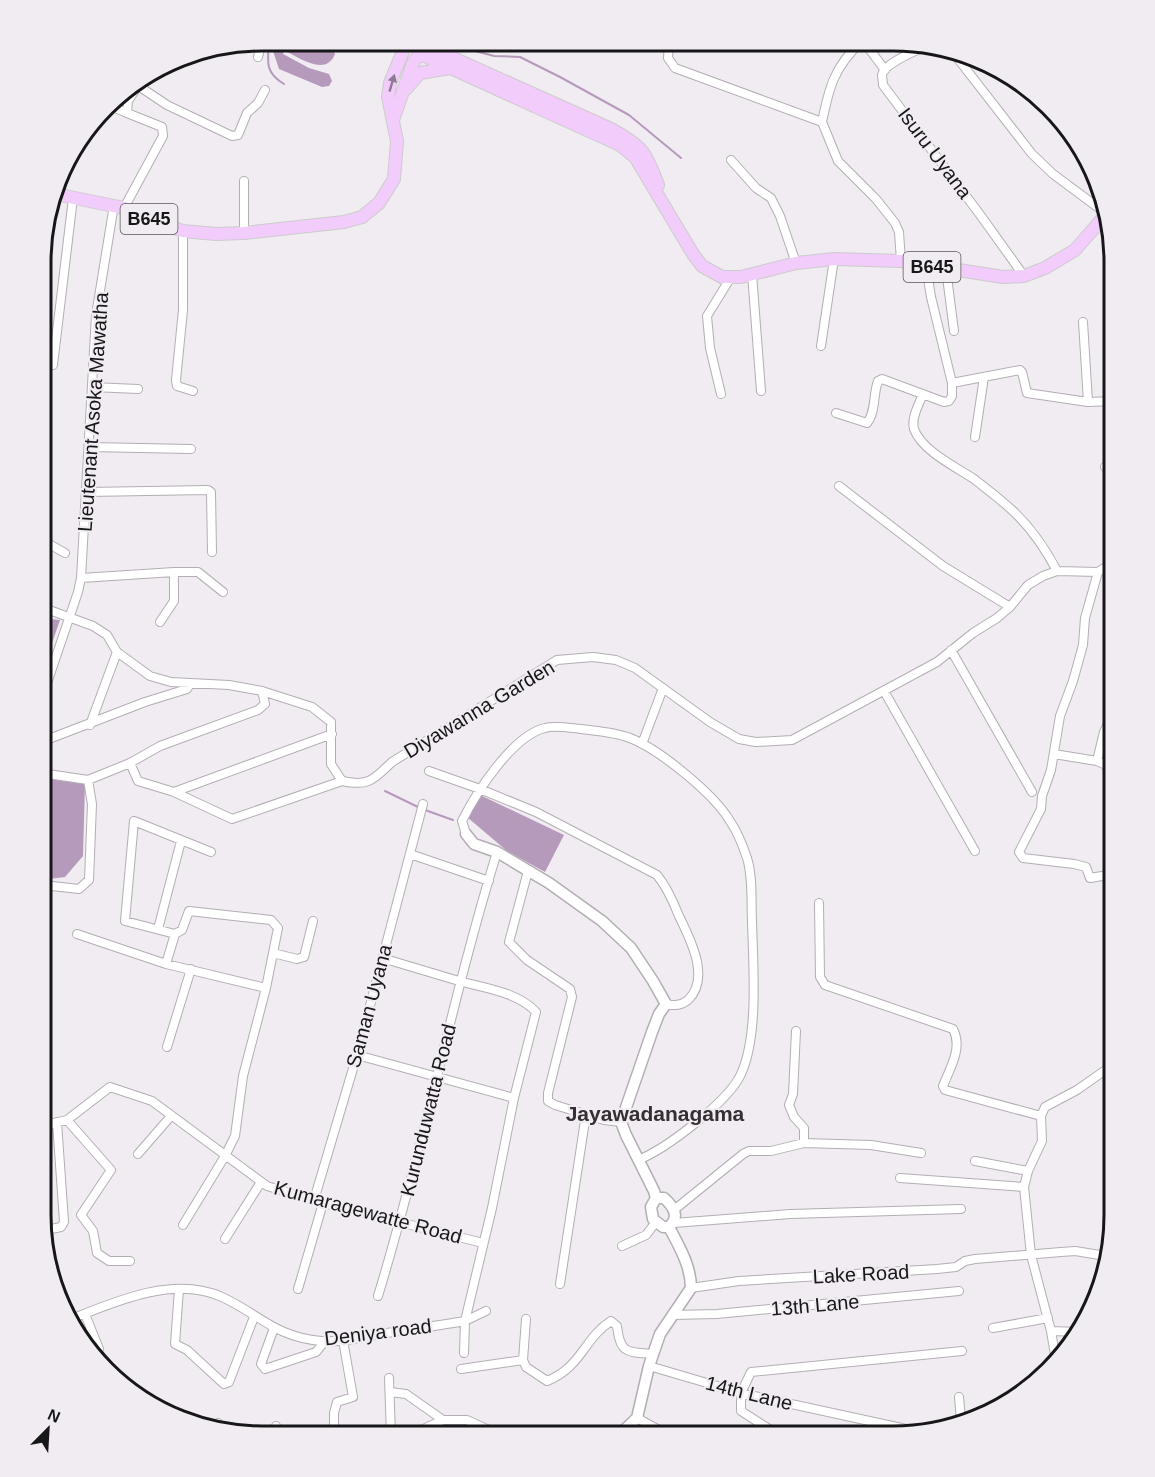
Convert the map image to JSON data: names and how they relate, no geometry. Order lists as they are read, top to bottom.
{
  "streets": {
    "main road": ["B645"],
    "street": [
      "Isuru Uyana",
      "Lieutenant Asoka Mawatha",
      "Diyawanna Garden",
      "Saman Uyana",
      "Kurunduwatta Road",
      "Kumaragewatte Road",
      "Lake Road",
      "13th Lane",
      "Deniya road",
      "14th Lane"
    ]
  },
  "crossings": [
    ["Isuru Uyana", "B645"],
    ["B645", "Lieutenant Asoka Mawatha"],
    ["Saman Uyana", "Kumaragewatte Road"],
    ["Kurunduwatta Road", "Kumaragewatte Road"]
  ],
  "districts": ["Jayawadanagama"],
  "north": "top right"
}
